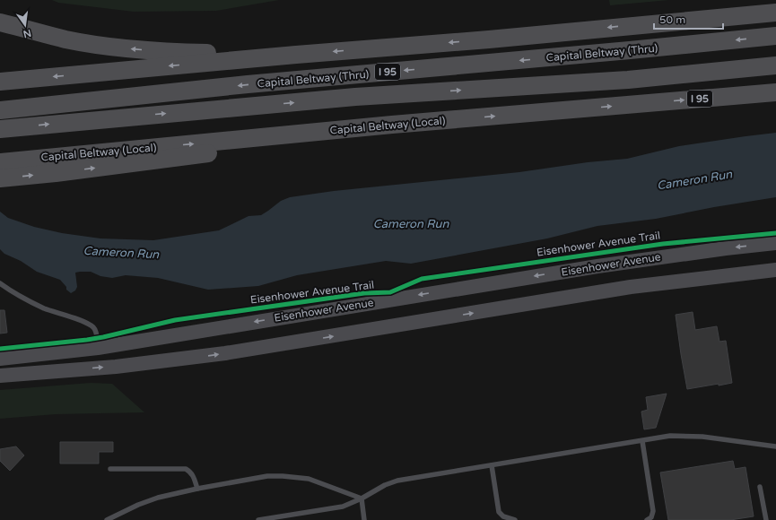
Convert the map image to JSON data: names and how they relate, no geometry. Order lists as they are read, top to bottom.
{
  "streets": {
    "highway": ["Capital Beltway (Thru)", "I 95", "Capital Beltway (Local)"],
    "main road": ["Eisenhower Avenue"],
    "cycle path": ["Eisenhower Avenue Trail"]
  },
  "water": ["Cameron Run"],
  "scale_bar": "50 m",
  "north": "bottom"
}
